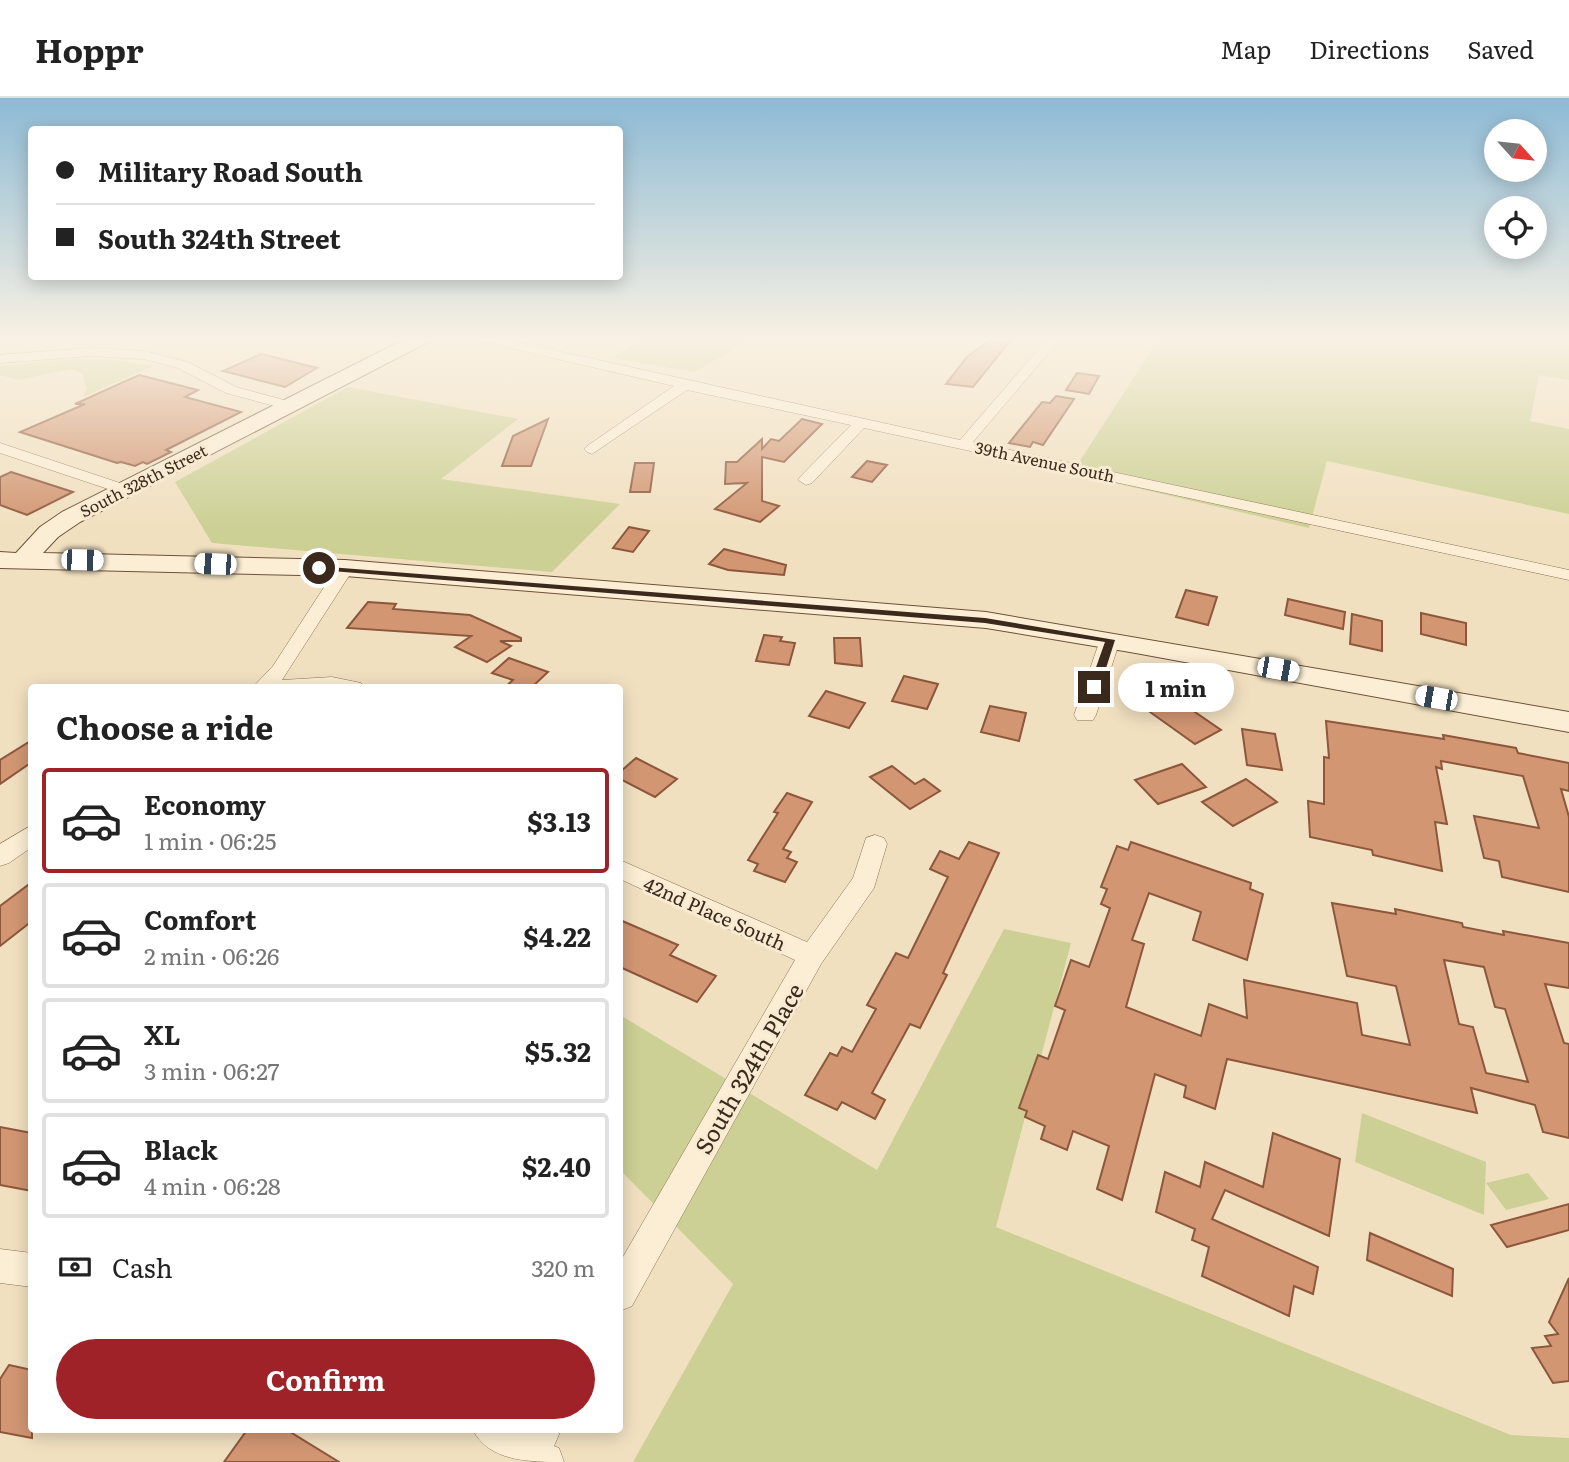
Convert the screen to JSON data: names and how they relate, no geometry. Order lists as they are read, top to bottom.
{
  "streets": {
    "main road": ["South 328th Street"],
    "street": ["39th Avenue South", "42nd Place South", "South 324th Place"]
  },
  "crossings": [
    ["42nd Place South", "South 324th Place"]
  ],
  "north": "bottom right",
  "page": {
    "header": "Hoppr",
    "nav": ["Map", "Directions", "Saved"],
    "banner": ["Military Road South", "South 324th Street"],
    "bubble": "1 min",
    "heading": "Choose a ride",
    "list": [
      {
        "name": "Economy",
        "note": "1 min · 06:25",
        "value": "$3.13"
      },
      {
        "name": "Comfort",
        "note": "2 min · 06:26",
        "value": "$4.22"
      },
      {
        "name": "XL",
        "note": "3 min · 06:27",
        "value": "$5.32"
      },
      {
        "name": "Black",
        "note": "4 min · 06:28",
        "value": "$2.40"
      }
    ],
    "pay": ["Cash", "320 m"],
    "buttons": "Confirm"
  }
}
